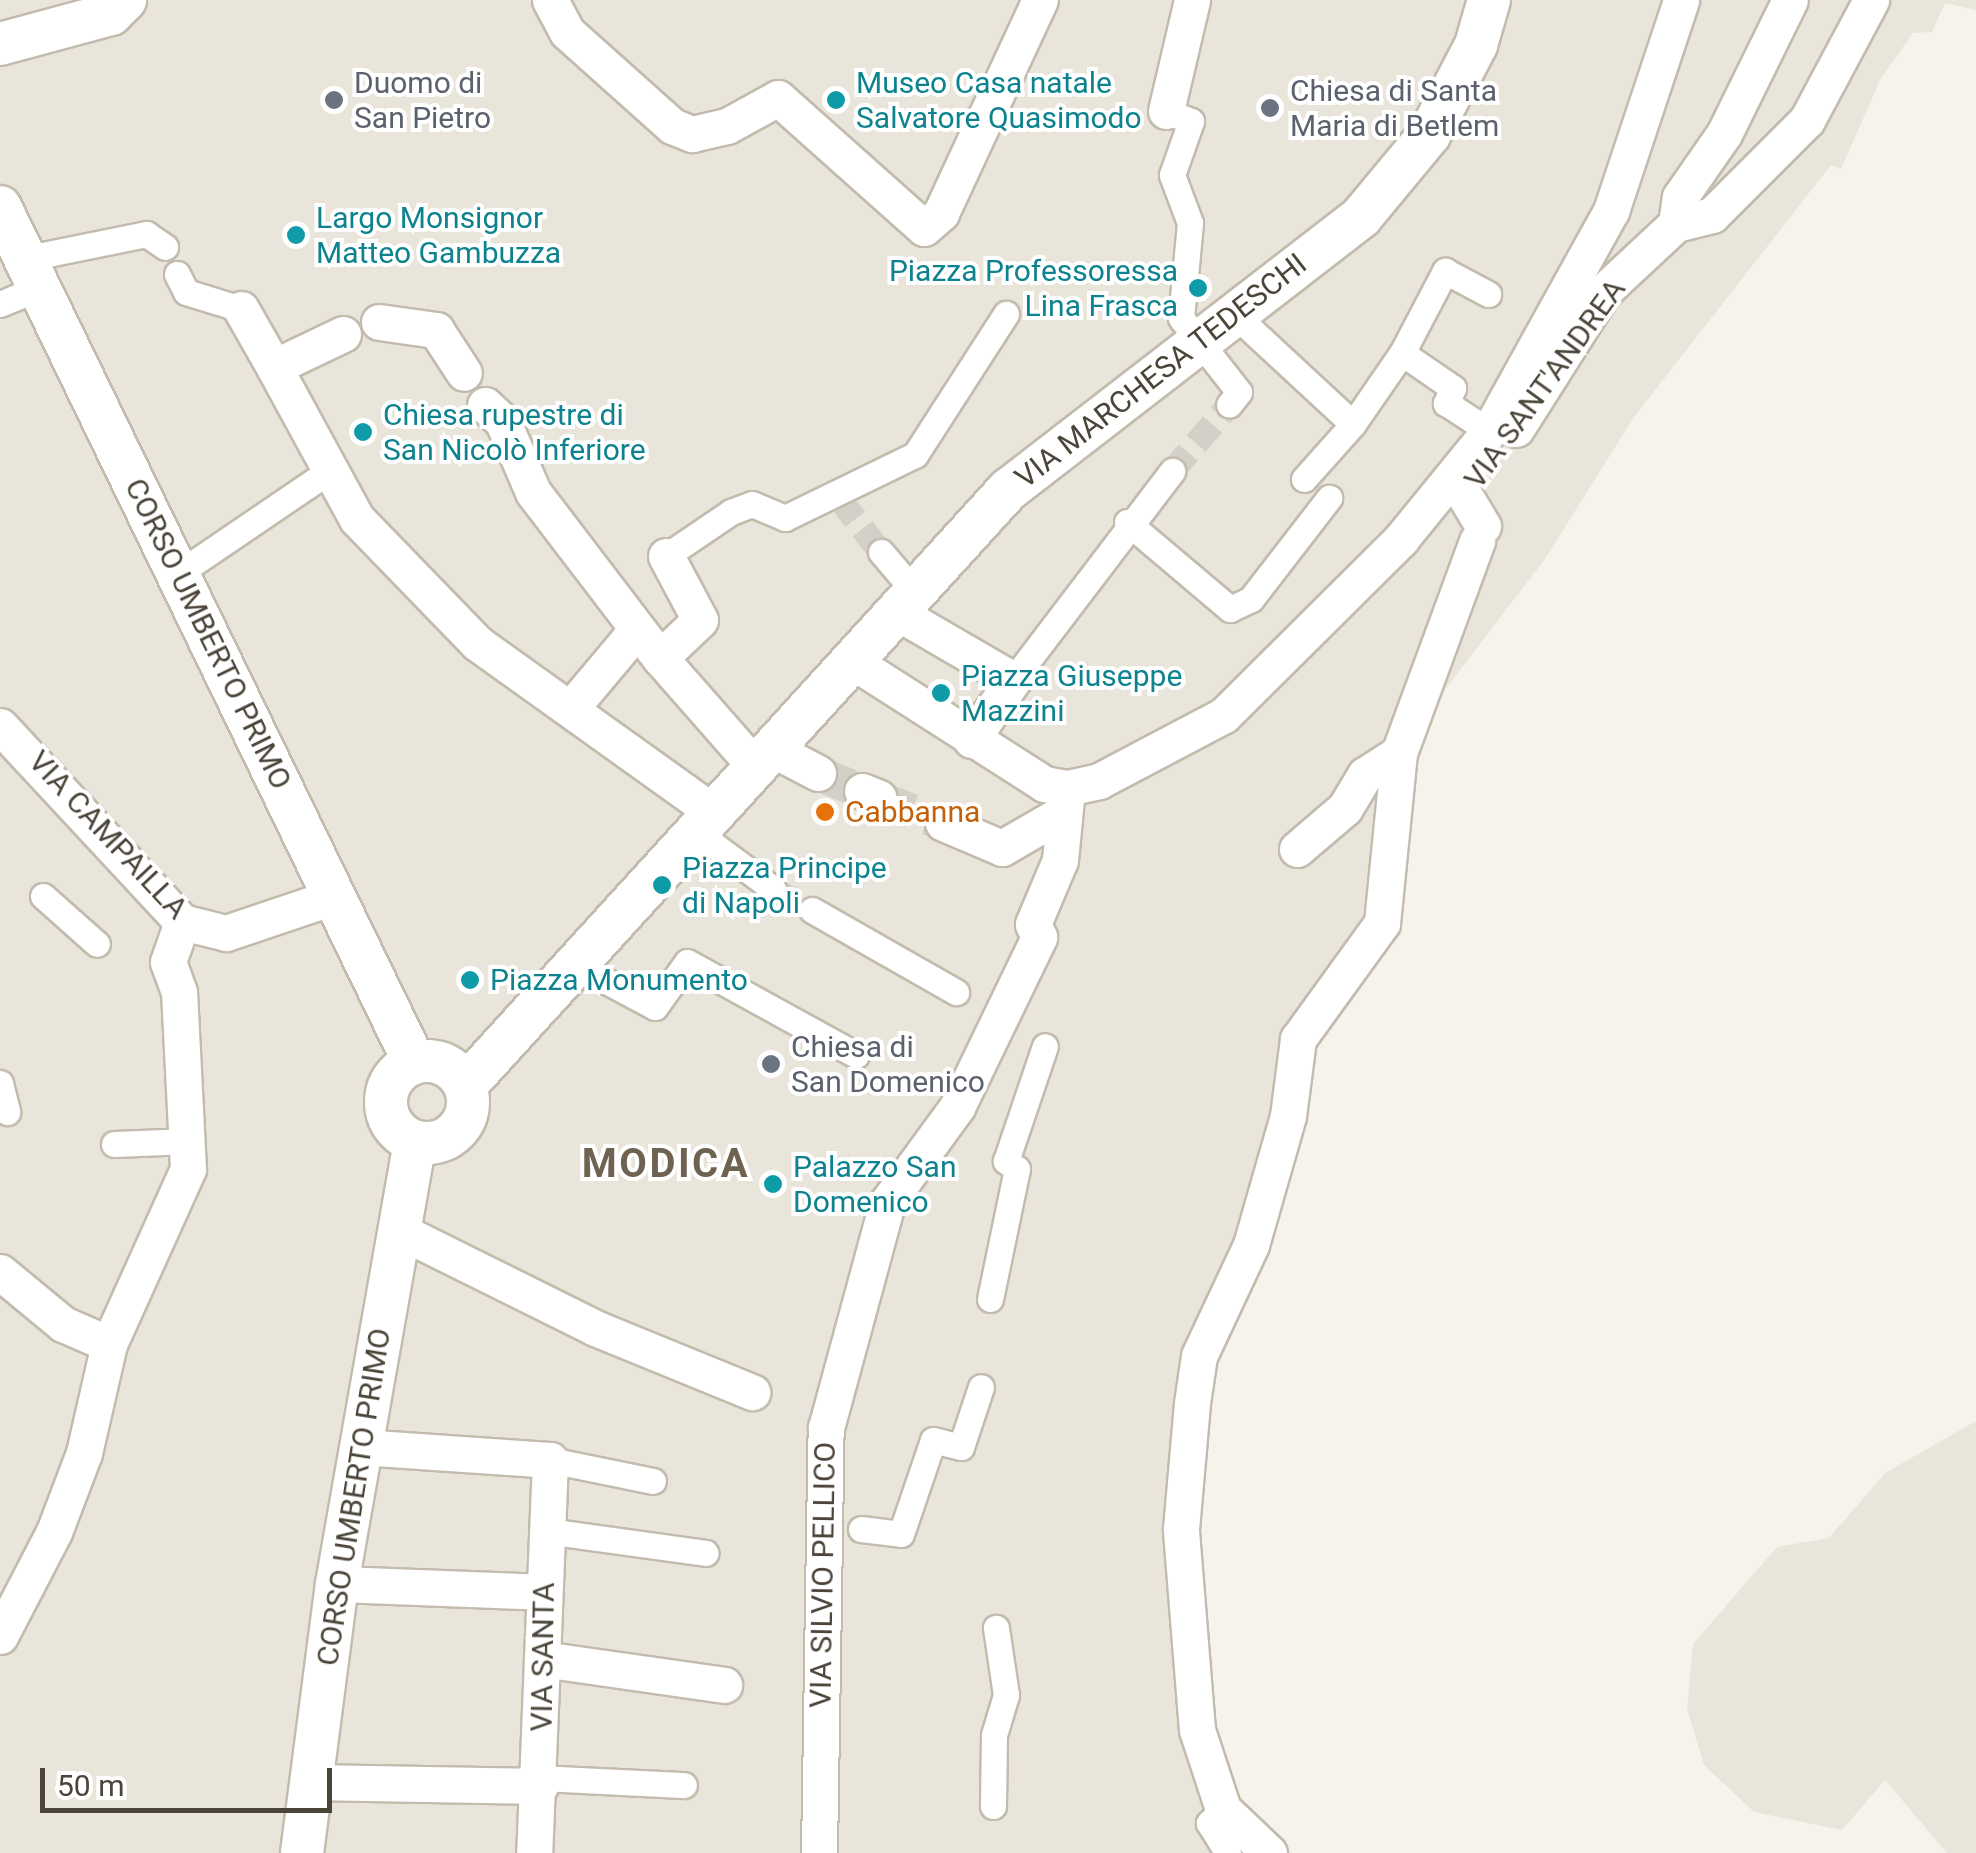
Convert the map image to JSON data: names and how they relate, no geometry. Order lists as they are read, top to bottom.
{
  "streets": {
    "street": [
      "VIA MARCHESA TEDESCHI",
      "VIA SANT'ANDREA",
      "CORSO UMBERTO PRIMO",
      "VIA CAMPAILLA",
      "VIA SILVIO PELLICO",
      "VIA SANTA"
    ]
  },
  "crossings": [
    ["VIA MARCHESA TEDESCHI", "CORSO UMBERTO PRIMO"],
    ["CORSO UMBERTO PRIMO", "VIA CAMPAILLA"]
  ],
  "districts": ["MODICA"],
  "places": [
    "Duomo di San Pietro",
    "Museo Casa natale Salvatore Quasimodo",
    "Chiesa di Santa Maria di Betlem",
    "Largo Monsignor Matteo Gambuzza",
    "Piazza Professoressa Lina Frasca",
    "Chiesa rupestre di San Nicolò Inferiore",
    "Piazza Giuseppe Mazzini",
    "Cabbanna",
    "Piazza Principe di Napoli",
    "Piazza Monumento",
    "Chiesa di San Domenico",
    "Palazzo San Domenico"
  ],
  "scale_bar": "50 m"
}
